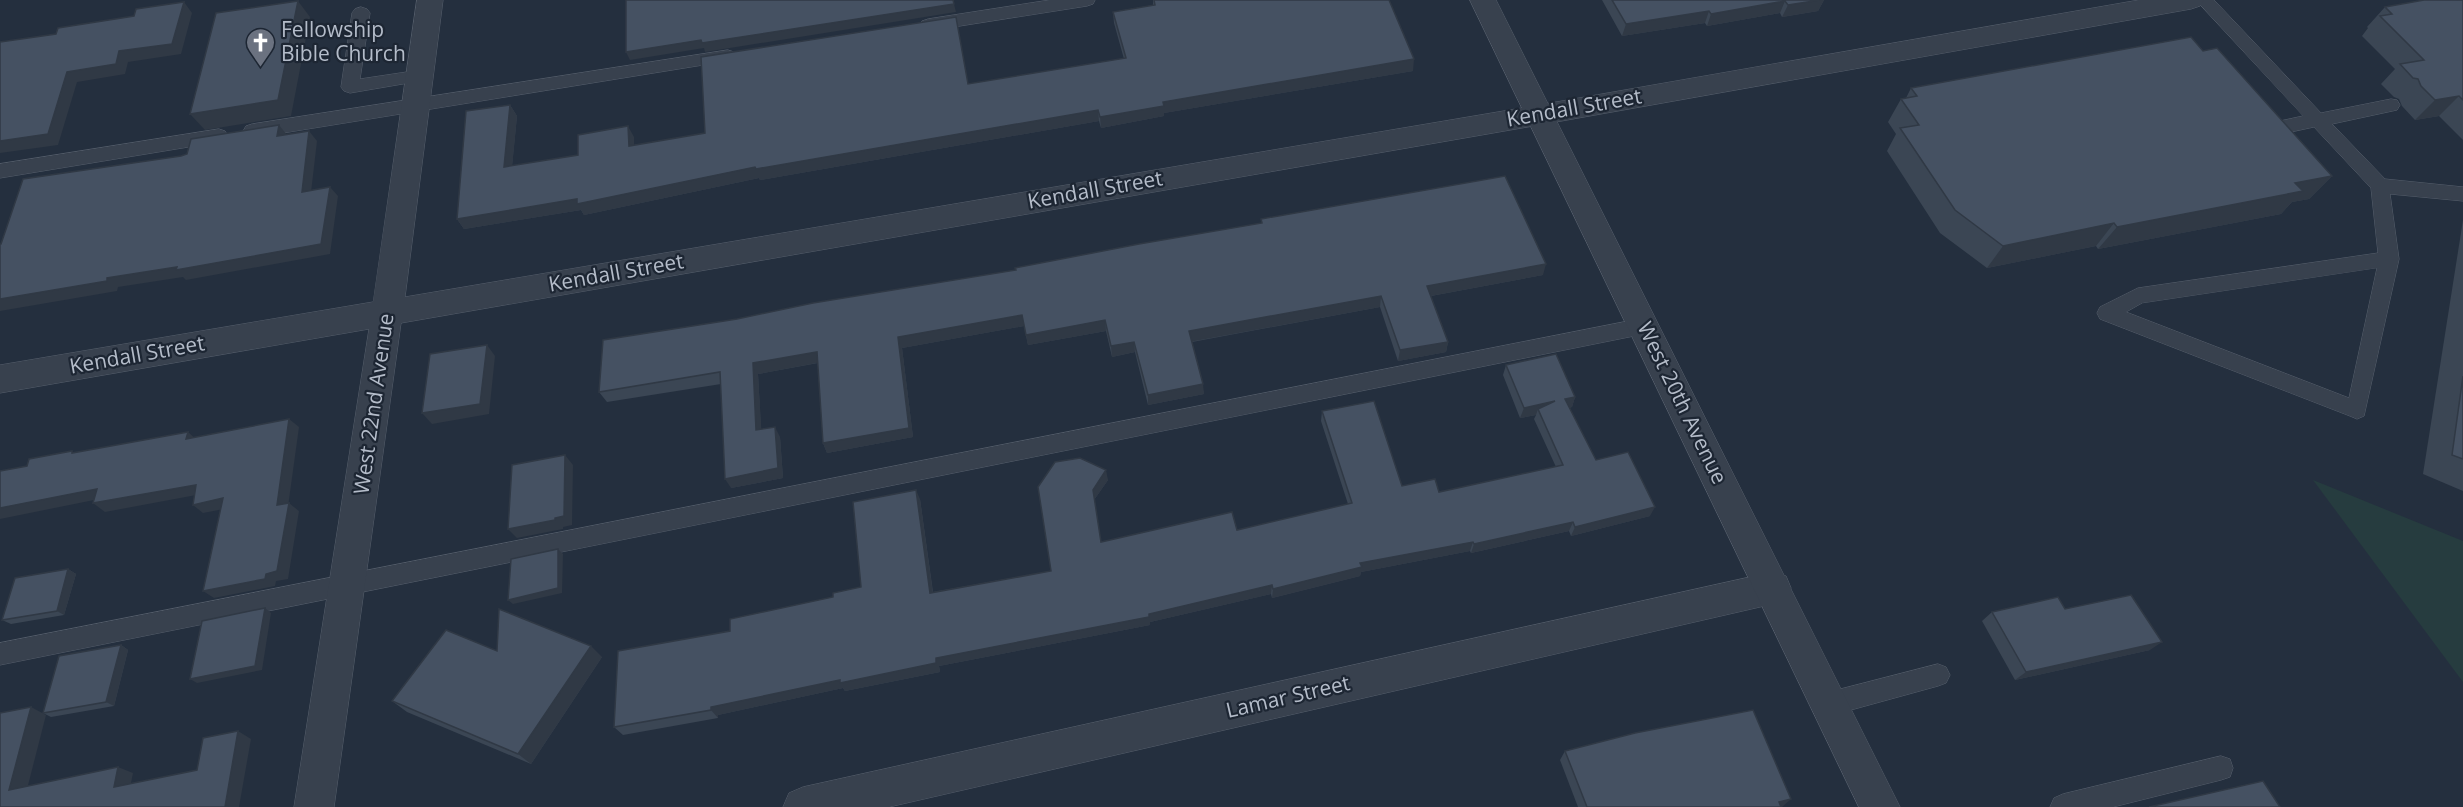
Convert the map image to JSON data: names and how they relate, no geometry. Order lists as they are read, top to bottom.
{
  "streets": {
    "street": [
      "Kendall Street",
      "West 20th Avenue",
      "West 22nd Avenue",
      "Lamar Street"
    ]
  },
  "crossings": [
    ["Kendall Street", "West 20th Avenue"],
    ["Kendall Street", "West 22nd Avenue"],
    ["West 20th Avenue", "Lamar Street"]
  ],
  "places": {
    "church": ["Fellowship Bible Church"]
  }
}
